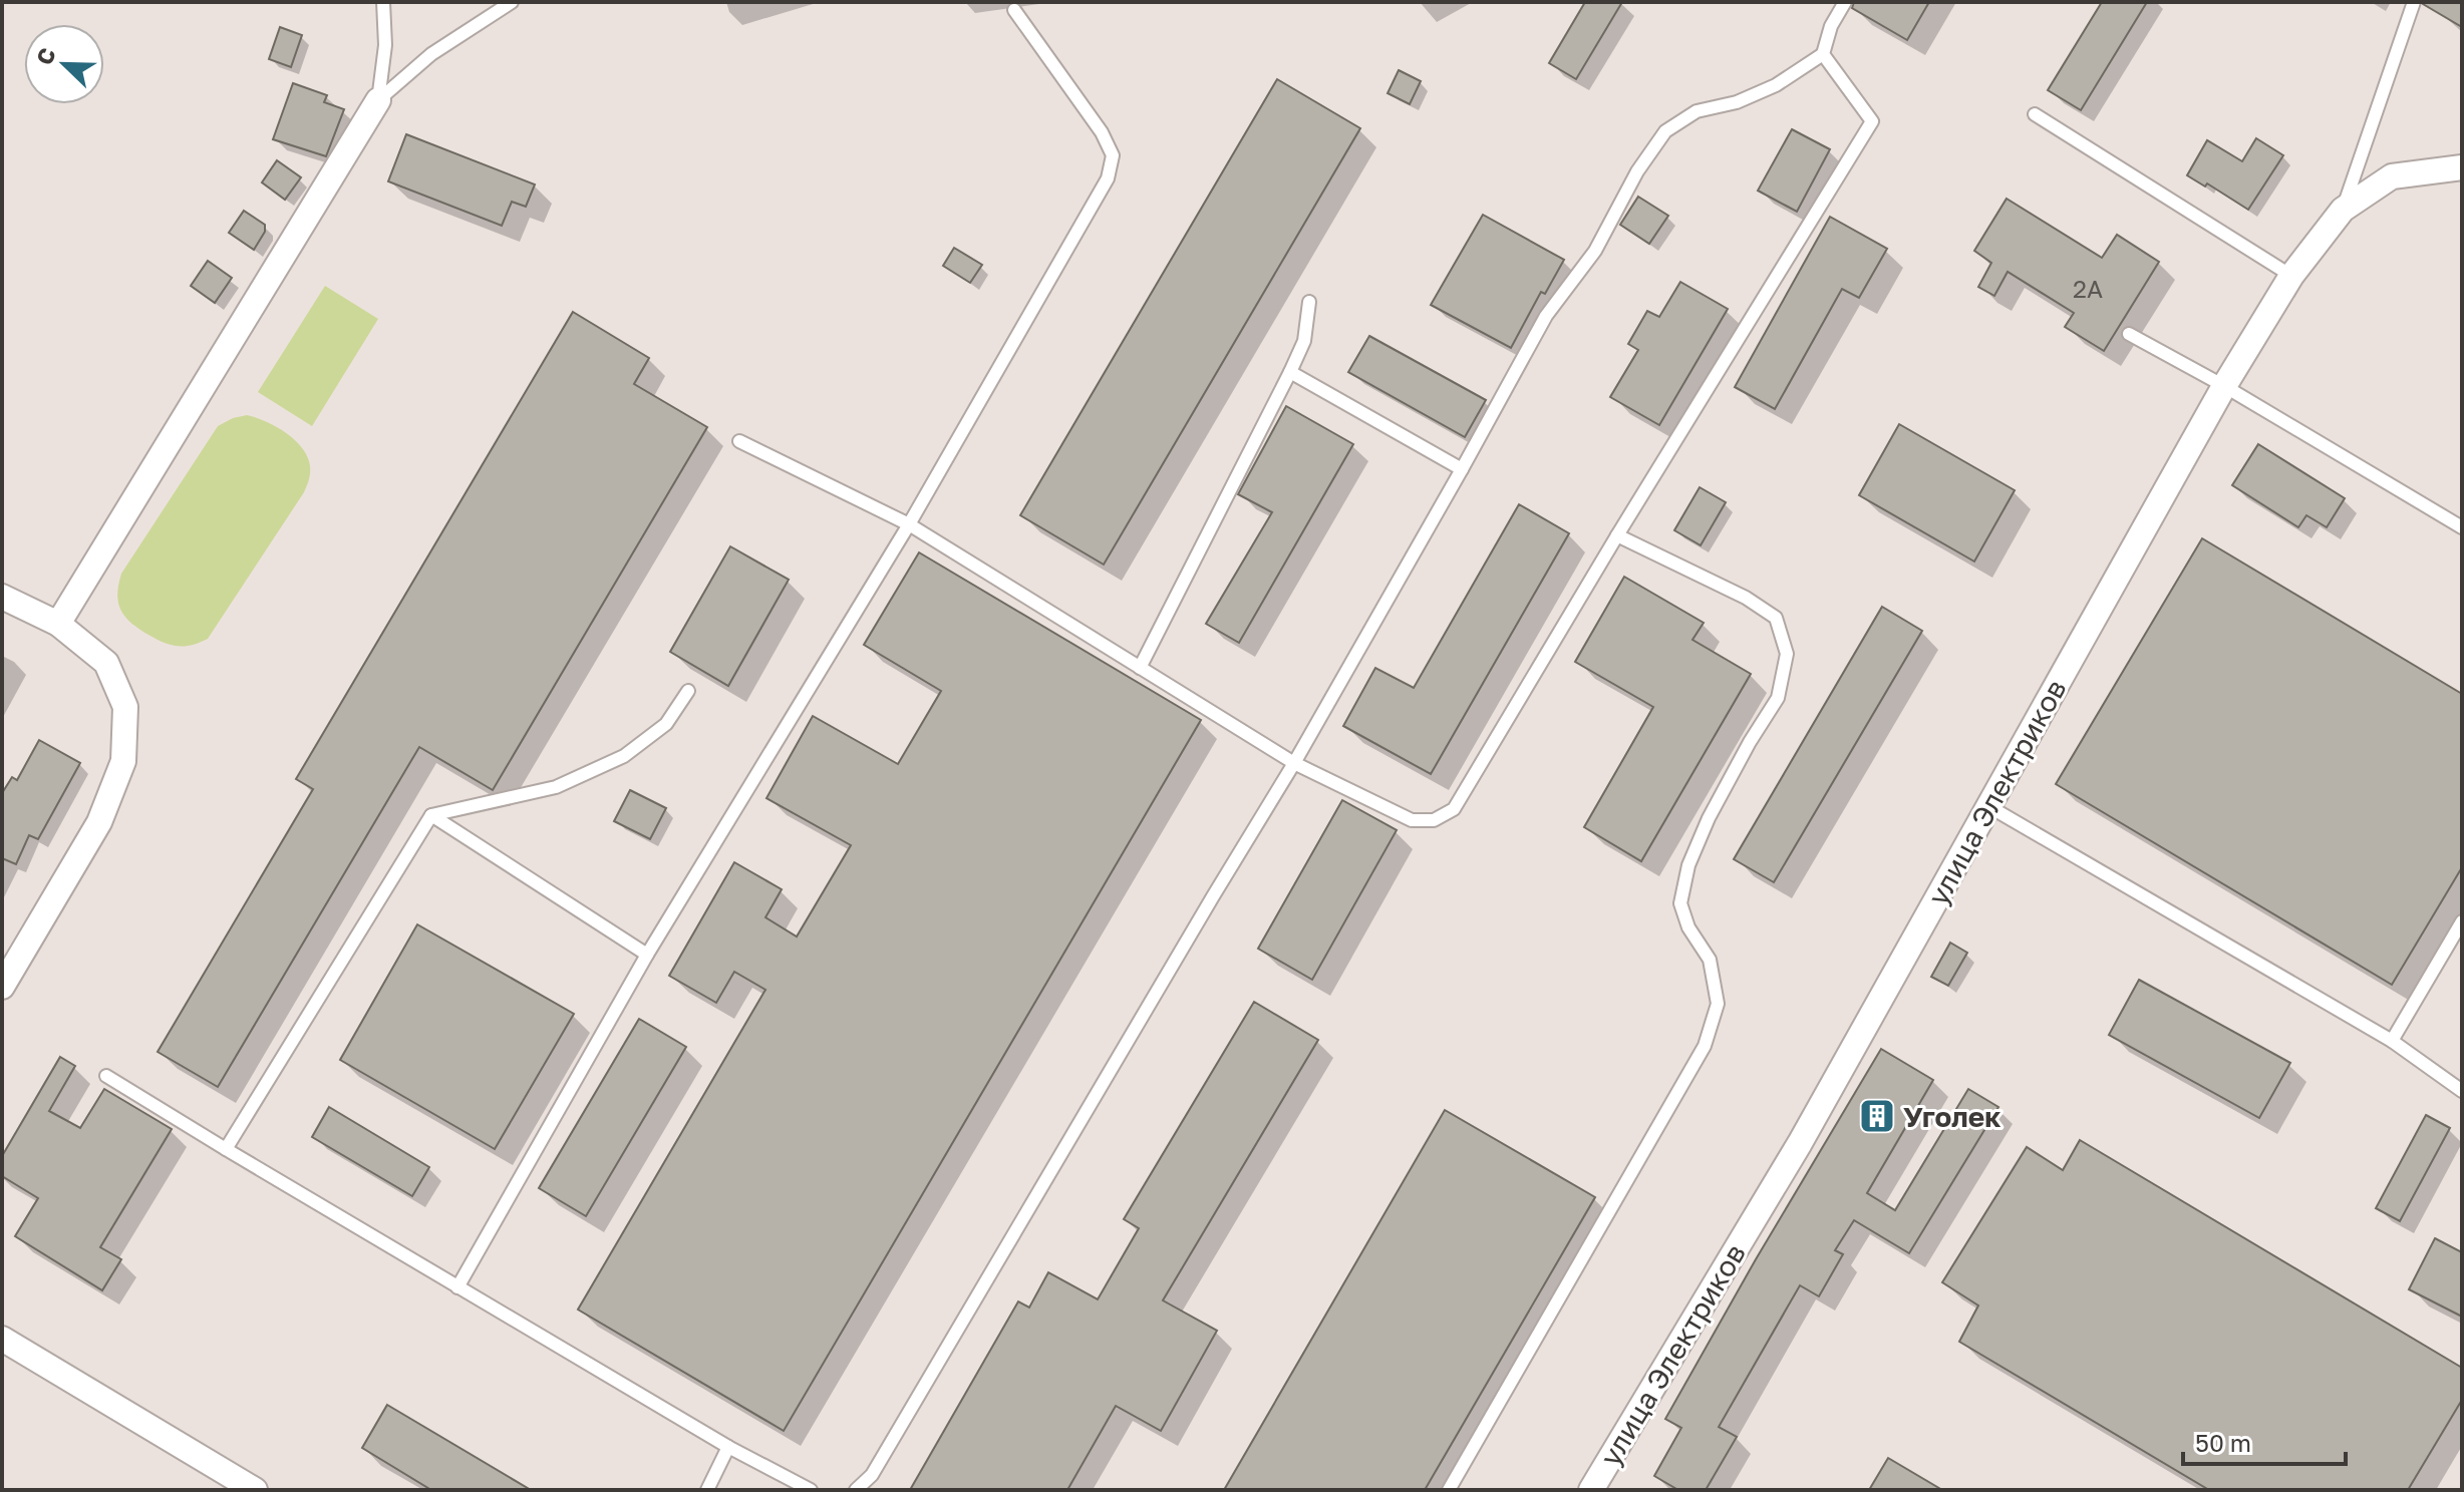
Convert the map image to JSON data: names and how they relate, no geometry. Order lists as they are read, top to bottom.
{
  "streets": {
    "street": ["улица Электриков"]
  },
  "places": {
    "building": ["Уголек"]
  },
  "house_numbers": ["2А"],
  "scale_bar": "50 m",
  "north": "top left"
}
